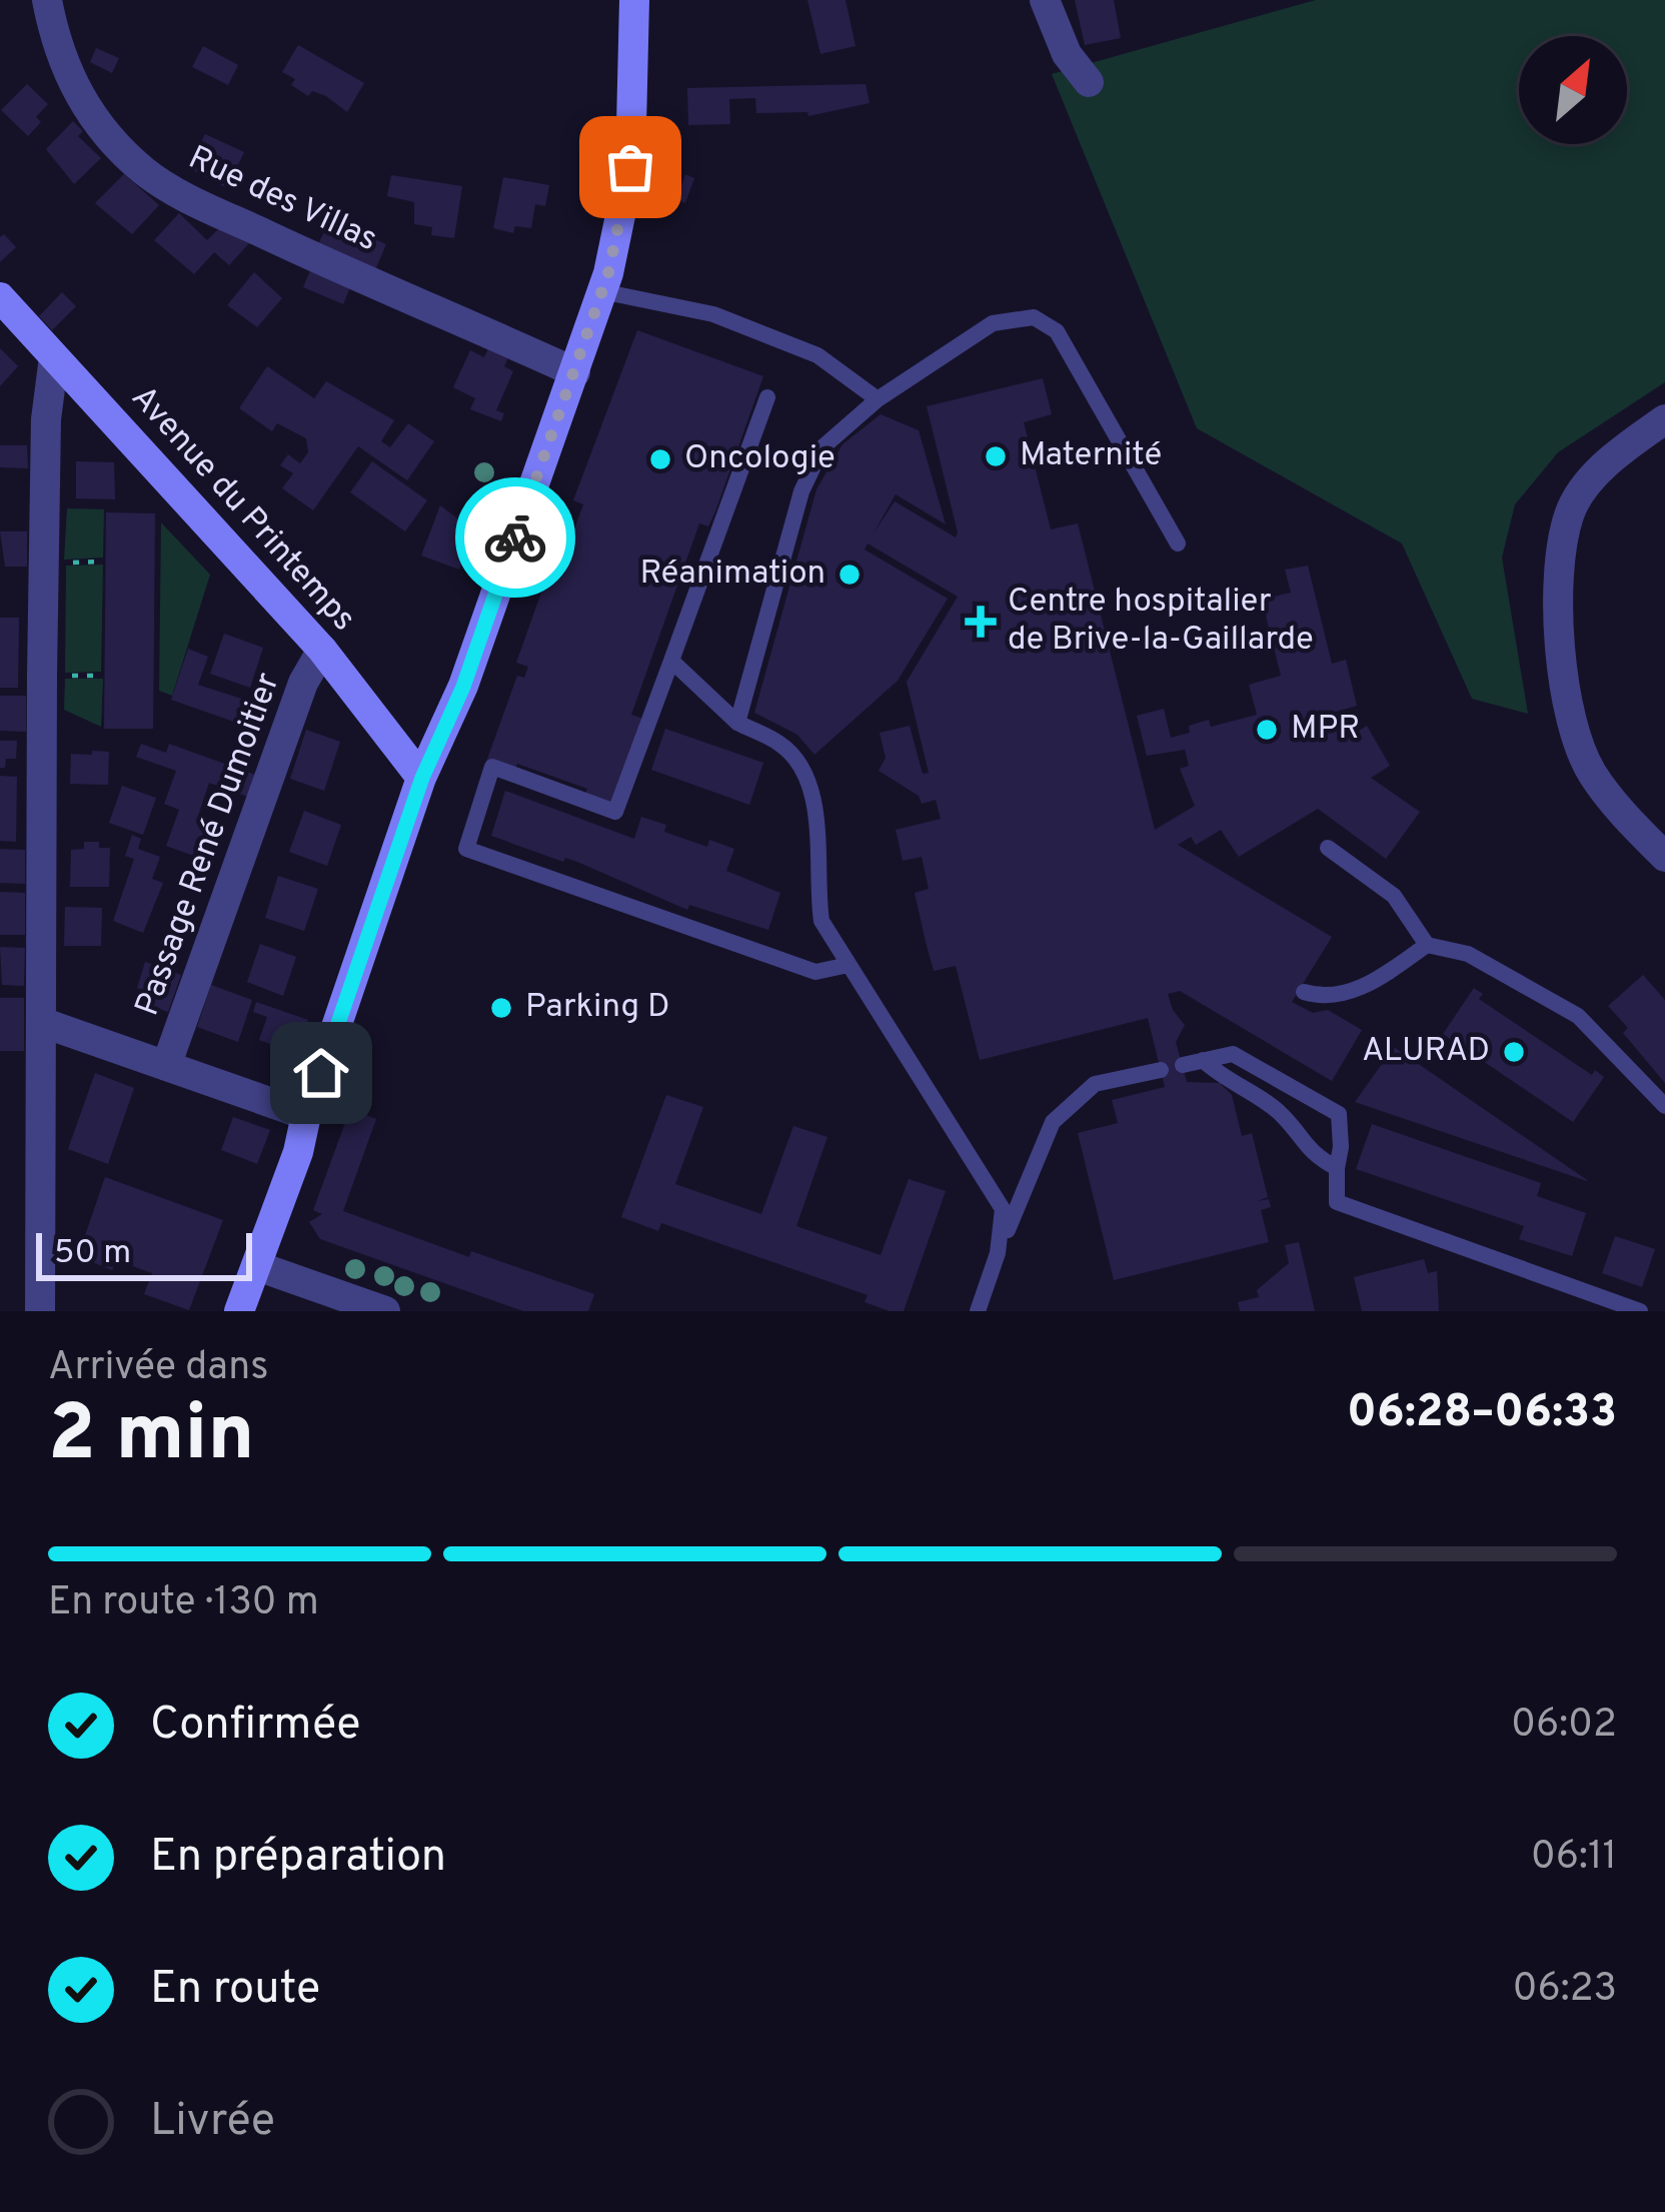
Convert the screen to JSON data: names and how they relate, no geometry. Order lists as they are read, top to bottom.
{
  "streets": {
    "main road": ["Avenue du Printemps"],
    "street": ["Rue des Villas", "Passage René Dumoitier"]
  },
  "crossings": [
    ["Avenue du Printemps", "Passage René Dumoitier"]
  ],
  "places": {
    "other": [
      "Maternité",
      "Oncologie",
      "Réanimation",
      "MPR",
      "Parking D",
      "ALURAD"
    ],
    "health": ["Centre hospitalier de Brive-la-Gaillarde"]
  },
  "scale_bar": "50 m",
  "north": "top right",
  "page": {
    "scale": "50 m",
    "heading": ["2 min", "Arrivée dans", "06:28–06:33"],
    "bar": "En route · 130 m",
    "list": [
      ["Confirmée", "06:02"],
      ["En préparation", "06:11"],
      ["En route", "06:23"],
      "Livrée"
    ]
  }
}
